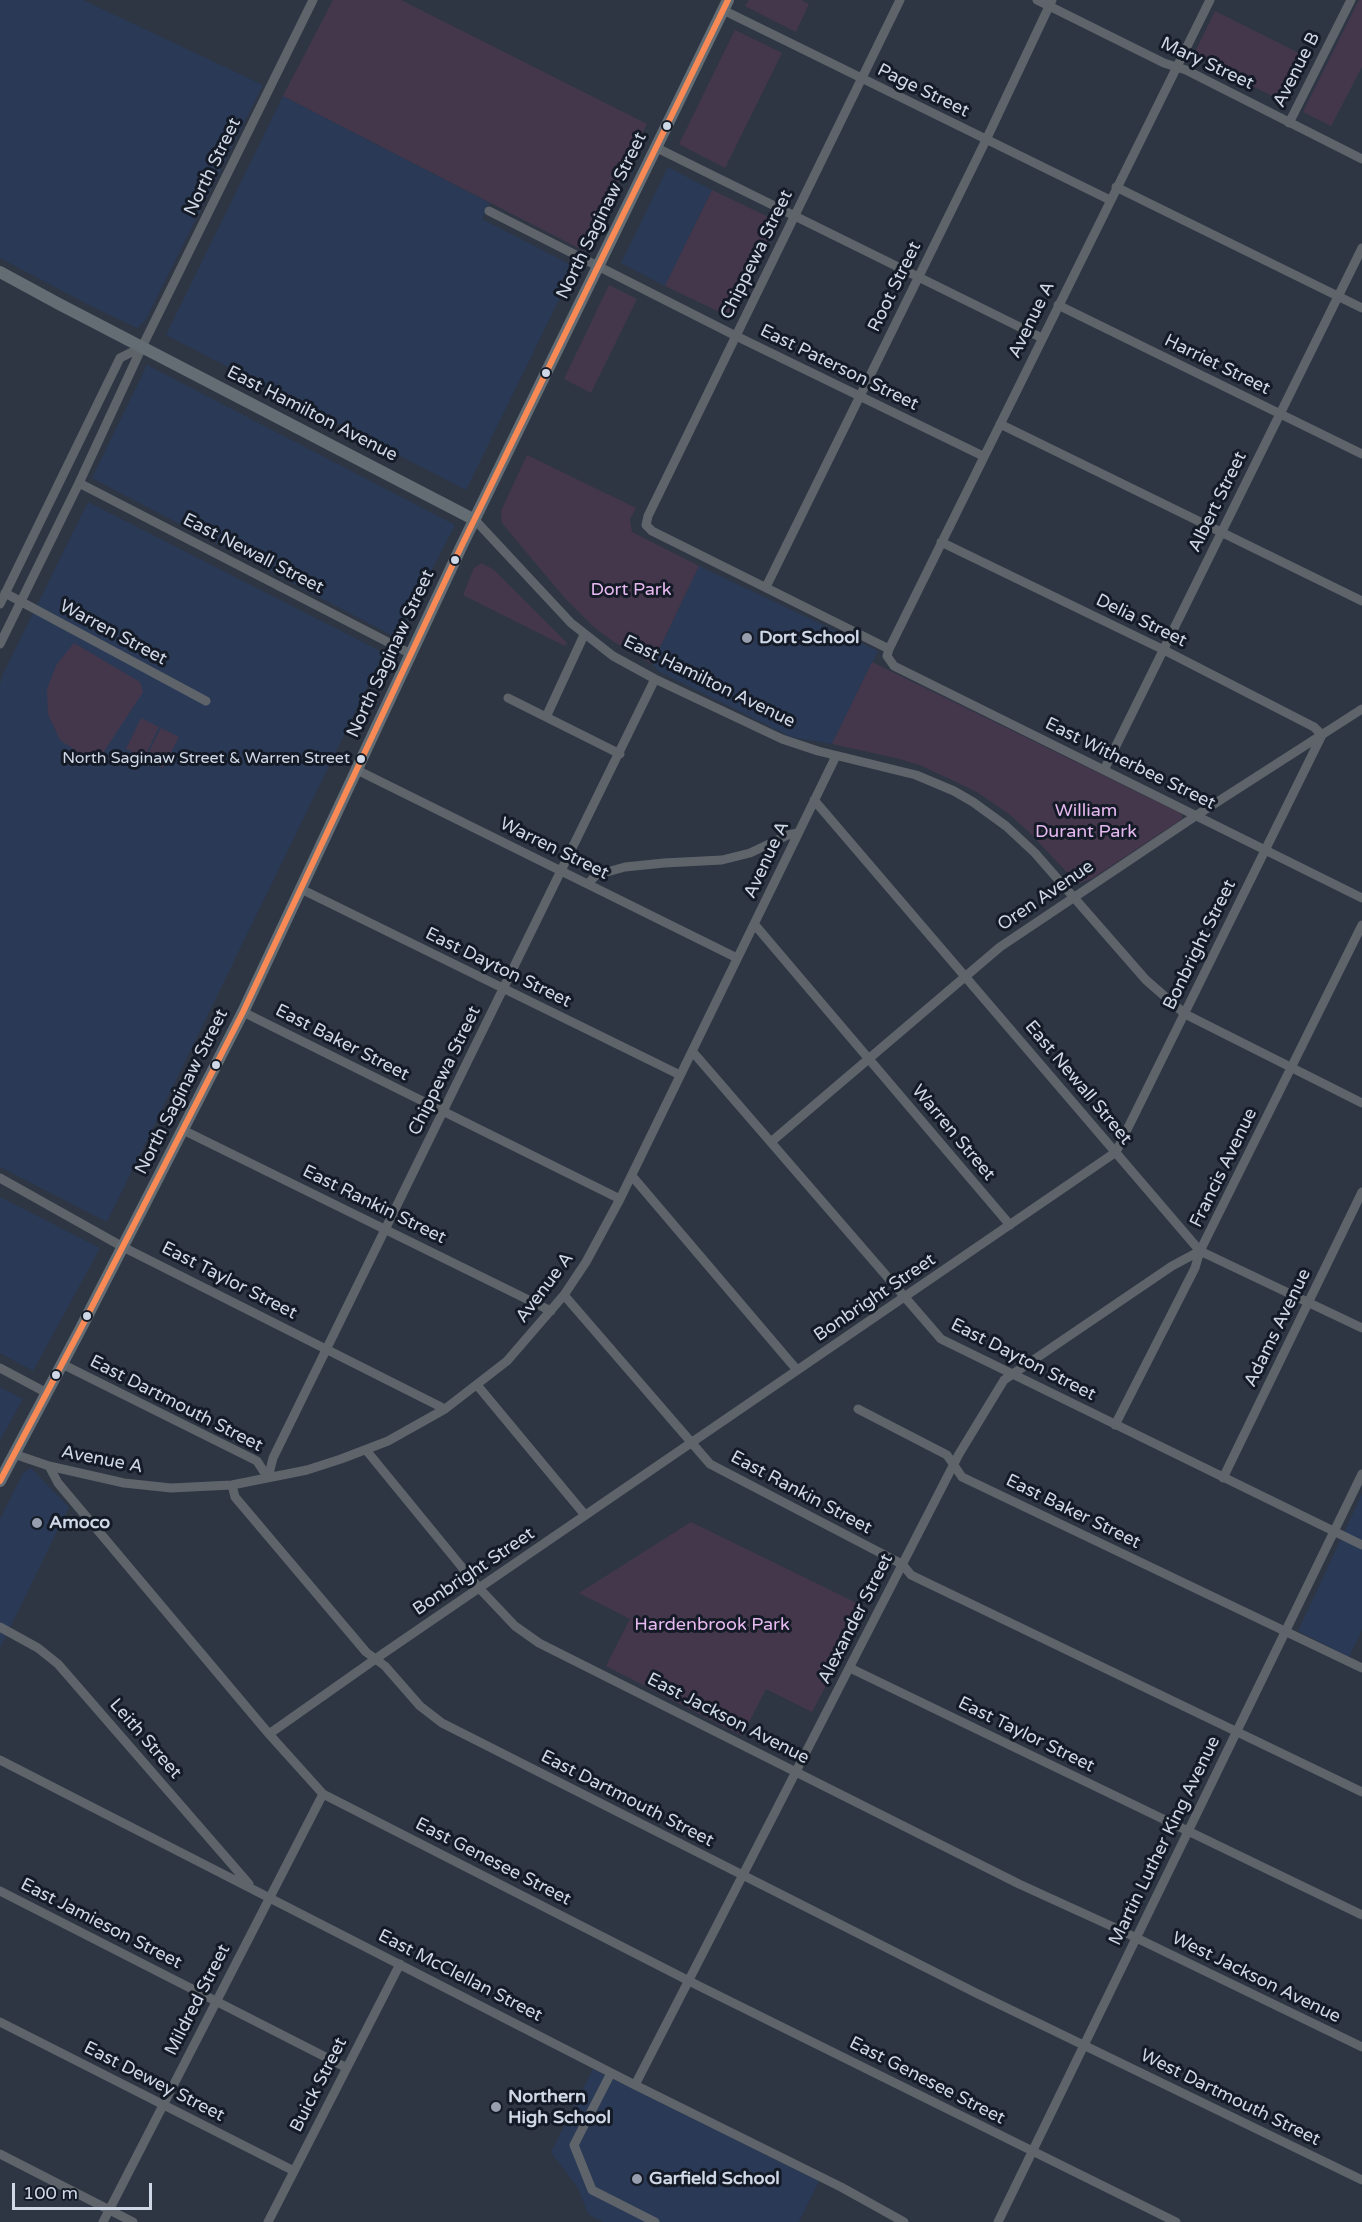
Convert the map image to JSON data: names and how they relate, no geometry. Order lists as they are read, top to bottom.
{
  "streets": {
    "main road": ["North Saginaw Street", "East Hamilton Avenue"],
    "street": [
      "Mary Street",
      "Avenue B",
      "Page Street",
      "North Street",
      "Chippewa Street",
      "Root Street",
      "Avenue A",
      "Harriet Street",
      "East Paterson Street",
      "Albert Street",
      "East Newall Street",
      "Delia Street",
      "Warren Street",
      "East Witherbee Street",
      "Oren Avenue",
      "Bonbright Street",
      "East Dayton Street",
      "East Baker Street",
      "Francis Avenue",
      "East Rankin Street",
      "East Taylor Street",
      "Adams Avenue",
      "East Dartmouth Street",
      "Alexander Street",
      "East Jackson Avenue",
      "Leith Street",
      "Martin Luther King Avenue",
      "East Genesee Street",
      "East Jamieson Street",
      "East McClellan Street",
      "West Jackson Avenue",
      "Mildred Street",
      "East Dewey Street",
      "Buick Street",
      "West Dartmouth Street"
    ]
  },
  "crossings": [
    ["Mary Street", "Avenue B"],
    ["Mary Street", "Root Street"],
    ["Mary Street", "Avenue A"],
    ["Page Street", "North Saginaw Street"],
    ["Page Street", "Chippewa Street"],
    ["Page Street", "Root Street"],
    ["Page Street", "Avenue A"],
    ["North Street", "East Hamilton Avenue"],
    ["North Street", "East Newall Street"],
    ["North Street", "Warren Street"],
    ["North Saginaw Street", "Avenue A"],
    ["North Saginaw Street", "East Paterson Street"],
    ["North Saginaw Street", "East Hamilton Avenue"],
    ["North Saginaw Street", "East Newall Street"],
    ["North Saginaw Street", "Warren Street"],
    ["North Saginaw Street", "East Dayton Street"],
    ["North Saginaw Street", "East Baker Street"],
    ["North Saginaw Street", "East Rankin Street"],
    ["North Saginaw Street", "East Taylor Street"],
    ["North Saginaw Street", "East Dartmouth Street"],
    ["Chippewa Street", "Avenue A"],
    ["Chippewa Street", "East Paterson Street"],
    ["Chippewa Street", "East Hamilton Avenue"],
    ["Chippewa Street", "Warren Street"],
    ["Chippewa Street", "East Witherbee Street"],
    ["Chippewa Street", "East Dayton Street"],
    ["Chippewa Street", "East Baker Street"],
    ["Chippewa Street", "East Rankin Street"],
    ["Chippewa Street", "East Taylor Street"],
    ["Chippewa Street", "East Dartmouth Street"],
    ["Root Street", "East Paterson Street"],
    ["Root Street", "East Witherbee Street"],
    ["Avenue A", "Harriet Street"],
    ["Avenue A", "East Paterson Street"],
    ["Avenue A", "East Hamilton Avenue"],
    ["Avenue A", "East Newall Street"],
    ["Avenue A", "Delia Street"],
    ["Avenue A", "Warren Street"],
    ["Avenue A", "East Witherbee Street"],
    ["Avenue A", "East Dayton Street"],
    ["Avenue A", "East Baker Street"],
    ["Avenue A", "East Rankin Street"],
    ["Avenue A", "East Taylor Street"],
    ["Avenue A", "East Dartmouth Street"],
    ["Avenue A", "East Jackson Avenue"],
    ["Avenue A", "East Genesee Street"],
    ["Harriet Street", "Albert Street"],
    ["East Hamilton Avenue", "Oren Avenue"],
    ["East Hamilton Avenue", "Bonbright Street"],
    ["East Hamilton Avenue", "Francis Avenue"],
    ["Albert Street", "Delia Street"],
    ["Albert Street", "East Witherbee Street"],
    ["East Newall Street", "Oren Avenue"],
    ["East Newall Street", "Bonbright Street"],
    ["East Newall Street", "Francis Avenue"],
    ["East Newall Street", "Adams Avenue"],
    ["East Newall Street", "Alexander Street"],
    ["Delia Street", "Oren Avenue"],
    ["Delia Street", "Bonbright Street"],
    ["Warren Street", "Oren Avenue"],
    ["Warren Street", "Bonbright Street"],
    ["East Witherbee Street", "Oren Avenue"],
    ["East Witherbee Street", "Bonbright Street"],
    ["Oren Avenue", "Bonbright Street"],
    ["Oren Avenue", "East Dayton Street"],
    ["Bonbright Street", "East Dayton Street"],
    ["Bonbright Street", "East Rankin Street"],
    ["Bonbright Street", "East Dartmouth Street"],
    ["Bonbright Street", "East Jackson Avenue"],
    ["Bonbright Street", "East Genesee Street"],
    ["East Dayton Street", "Francis Avenue"],
    ["East Dayton Street", "Adams Avenue"],
    ["East Dayton Street", "Alexander Street"],
    ["East Dayton Street", "Martin Luther King Avenue"],
    ["East Baker Street", "Alexander Street"],
    ["East Baker Street", "Martin Luther King Avenue"],
    ["Francis Avenue", "Alexander Street"],
    ["East Rankin Street", "Alexander Street"],
    ["East Rankin Street", "Martin Luther King Avenue"],
    ["East Taylor Street", "Alexander Street"],
    ["East Taylor Street", "Martin Luther King Avenue"],
    ["East Dartmouth Street", "Alexander Street"],
    ["East Dartmouth Street", "Martin Luther King Avenue"],
    ["East Dartmouth Street", "West Dartmouth Street"],
    ["Alexander Street", "East Jackson Avenue"],
    ["Alexander Street", "East Genesee Street"],
    ["Alexander Street", "East McClellan Street"],
    ["East Jackson Avenue", "Martin Luther King Avenue"],
    ["East Jackson Avenue", "West Jackson Avenue"],
    ["Leith Street", "East McClellan Street"],
    ["Martin Luther King Avenue", "East Genesee Street"],
    ["Martin Luther King Avenue", "West Jackson Avenue"],
    ["Martin Luther King Avenue", "West Dartmouth Street"],
    ["East Genesee Street", "Mildred Street"],
    ["East Jamieson Street", "Mildred Street"],
    ["East Jamieson Street", "Buick Street"],
    ["East McClellan Street", "Mildred Street"],
    ["East McClellan Street", "Buick Street"],
    ["Mildred Street", "East Dewey Street"],
    ["East Dewey Street", "Buick Street"]
  ],
  "parks": ["Dort Park", "William Durant Park", "Hardenbrook Park"],
  "places": [
    "Dort School",
    "North Saginaw Street & Warren Street",
    "Amoco",
    "Northern High School",
    "Garfield School"
  ],
  "scale_bar": "100 m"
}
